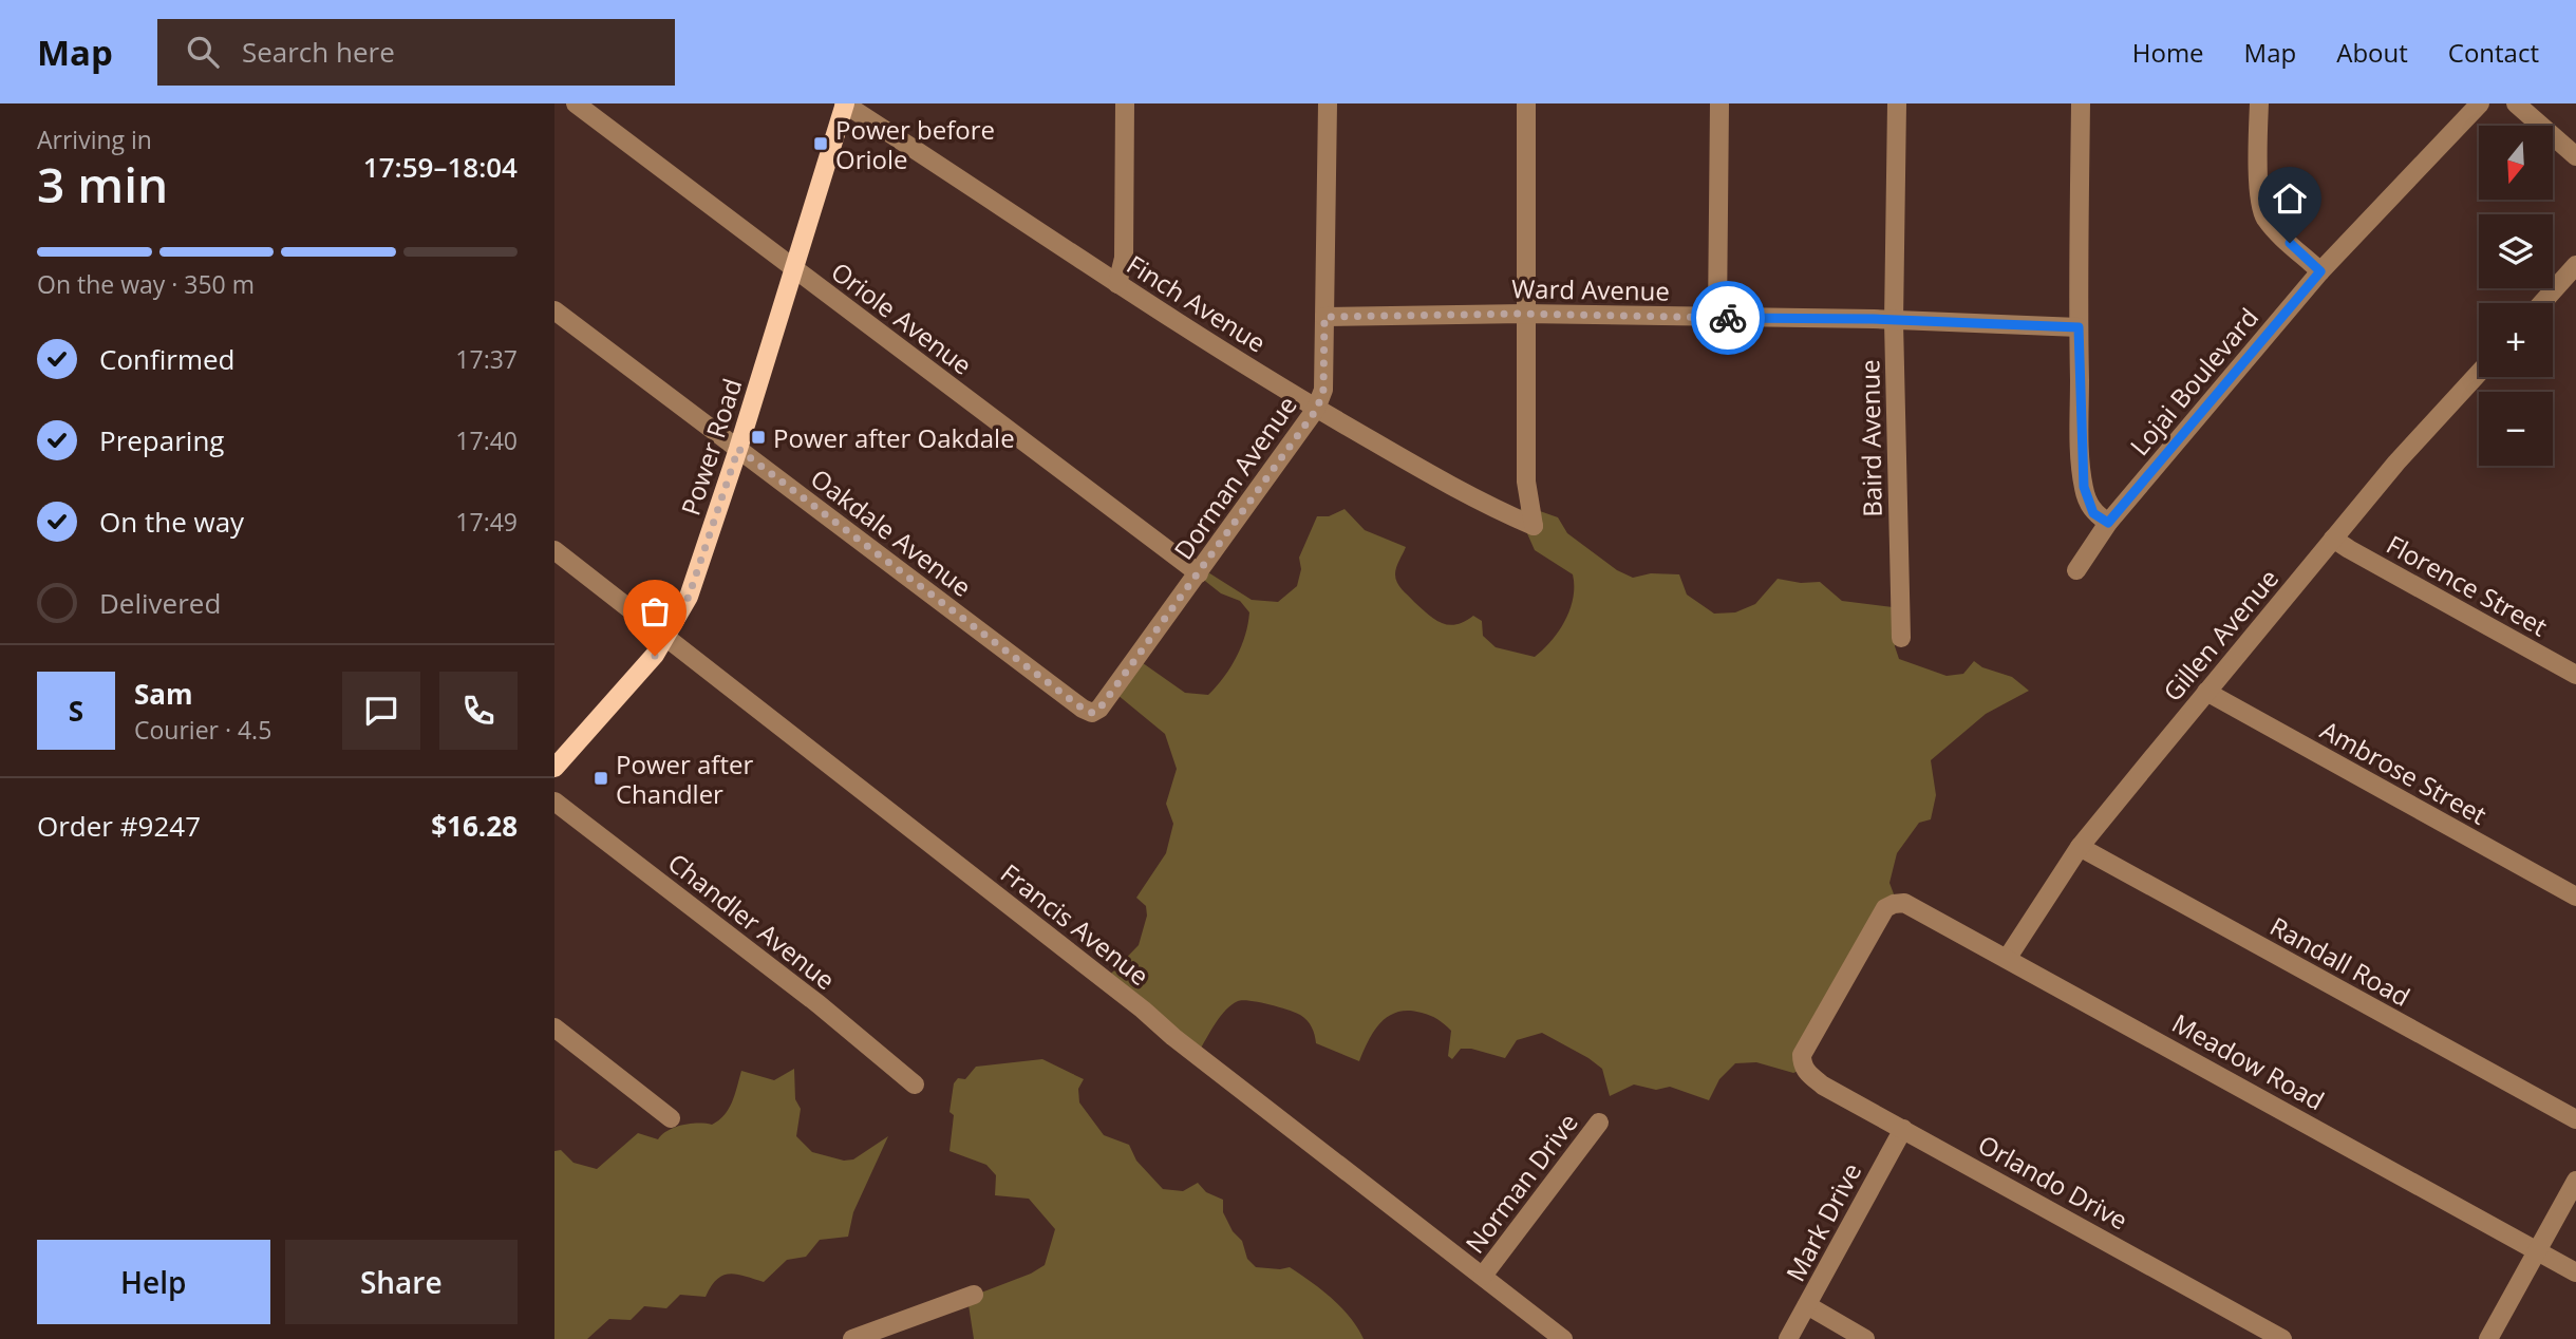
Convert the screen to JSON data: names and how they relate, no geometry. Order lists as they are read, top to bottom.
{
  "streets": {
    "main road": ["Power Road"],
    "street": [
      "Ward Avenue",
      "Finch Avenue",
      "Oriole Avenue",
      "Lojai Boulevard",
      "Baird Avenue",
      "Dorman Avenue",
      "Oakdale Avenue",
      "Florence Street",
      "Gillen Avenue",
      "Ambrose Street",
      "Chandler Avenue",
      "Francis Avenue",
      "Randall Road",
      "Meadow Road",
      "Orlando Drive",
      "Norman Drive",
      "Mark Drive"
    ]
  },
  "crossings": [
    ["Ward Avenue", "Finch Avenue"],
    ["Ward Avenue", "Baird Avenue"],
    ["Ward Avenue", "Dorman Avenue"],
    ["Finch Avenue", "Power Road"],
    ["Finch Avenue", "Dorman Avenue"],
    ["Oriole Avenue", "Power Road"],
    ["Oriole Avenue", "Dorman Avenue"],
    ["Power Road", "Oakdale Avenue"],
    ["Power Road", "Francis Avenue"],
    ["Dorman Avenue", "Oakdale Avenue"],
    ["Florence Street", "Gillen Avenue"],
    ["Gillen Avenue", "Ambrose Street"],
    ["Gillen Avenue", "Randall Road"],
    ["Gillen Avenue", "Meadow Road"],
    ["Francis Avenue", "Norman Drive"],
    ["Meadow Road", "Orlando Drive"],
    ["Orlando Drive", "Mark Drive"]
  ],
  "places": {
    "transit": ["Power before Oriole", "Power after Oakdale", "Power after Chandler"]
  },
  "north": "bottom",
  "page": {
    "header": "Map",
    "search": "Search here",
    "nav": [
      "Home",
      "Map",
      "About",
      "Contact"
    ],
    "heading": ["3 min", "Arriving in", "17:59–18:04"],
    "panel": [
      "Sam",
      "Courier · 4.5",
      "Order #9247",
      "$16.28"
    ],
    "map_buttons": ["+", "−"],
    "bar": "On the way · 350 m",
    "list": [
      ["Confirmed", "17:37"],
      ["Preparing", "17:40"],
      ["On the way", "17:49"],
      "Delivered"
    ],
    "round": "S",
    "buttons": ["Help", "Share"]
  }
}
